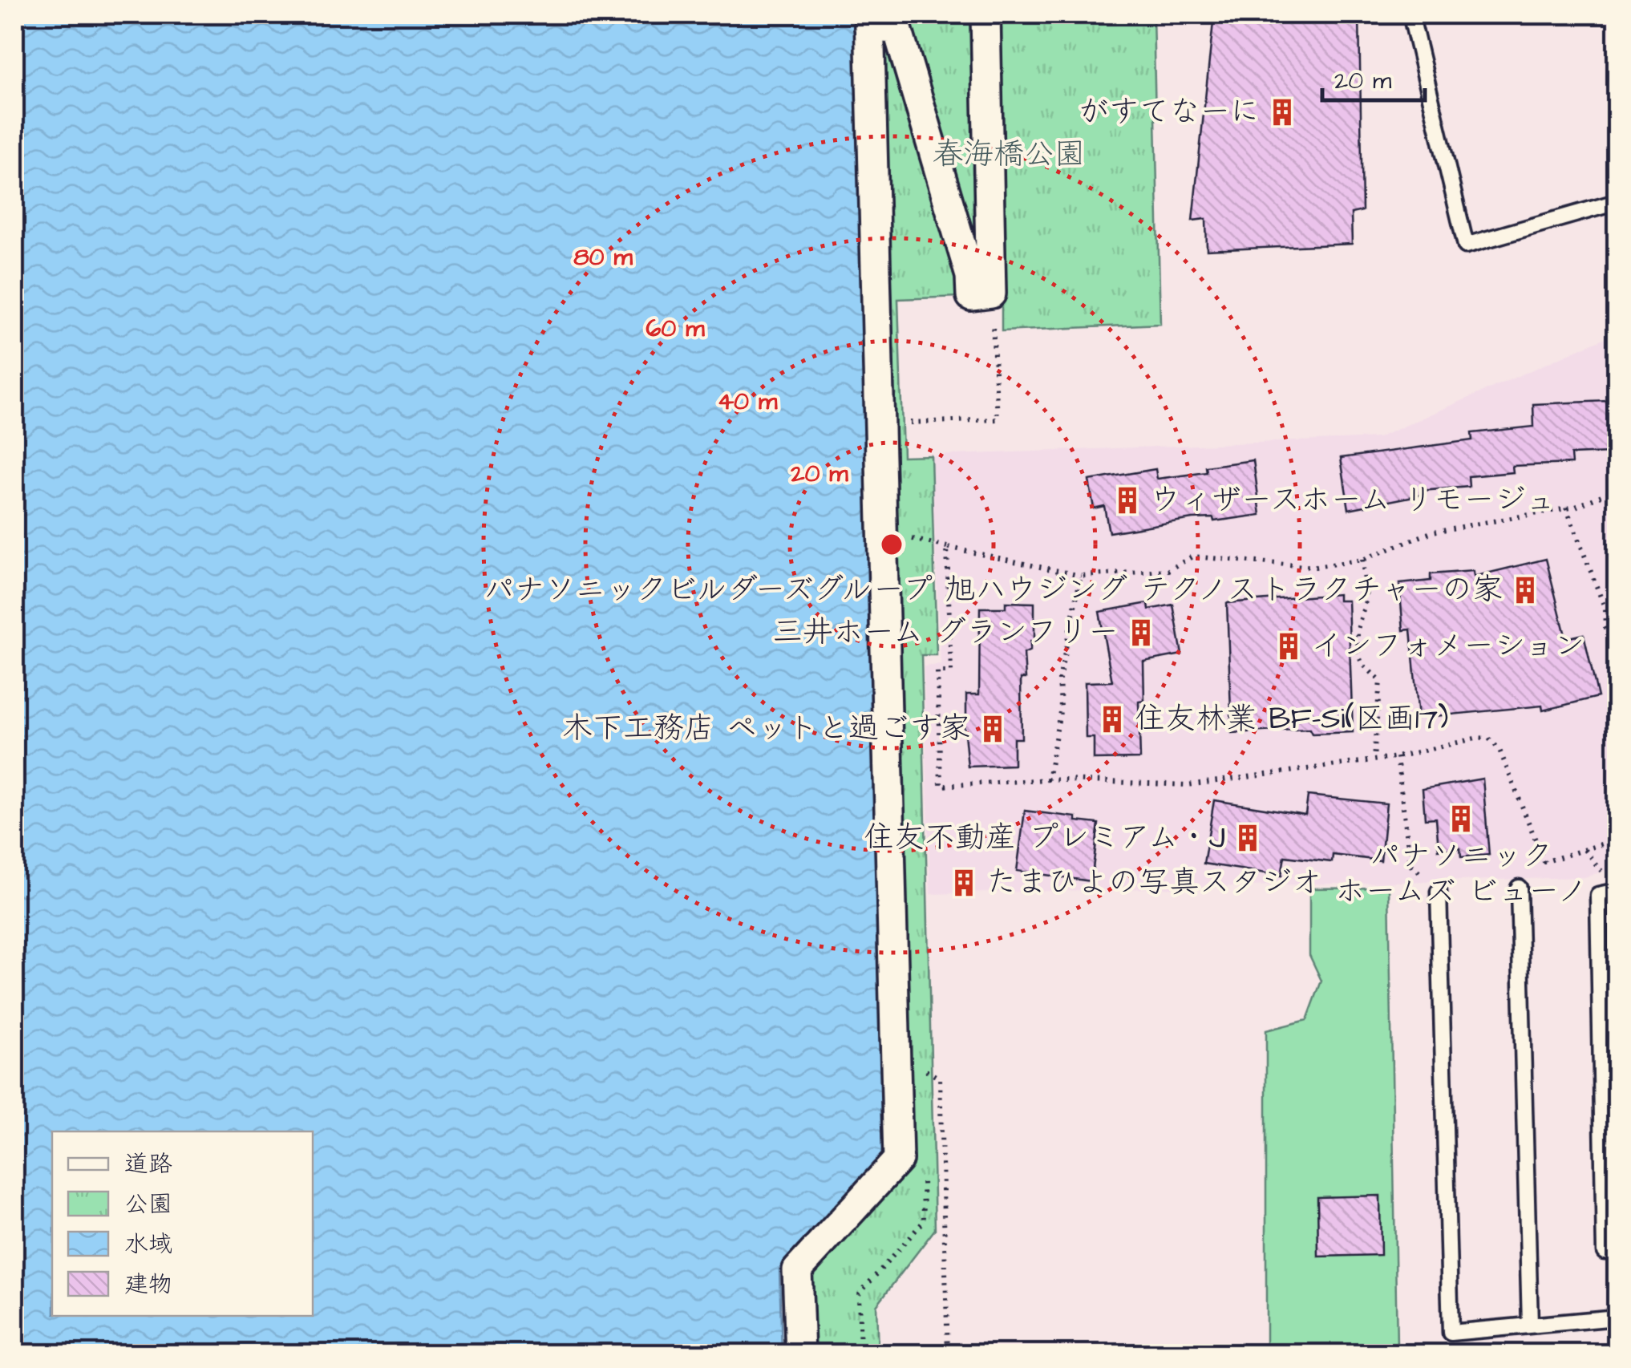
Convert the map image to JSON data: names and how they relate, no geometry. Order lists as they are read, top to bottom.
{
  "parks": ["春海橋公園"],
  "places": {
    "building": [
      "がすてなーに",
      "ウィザースホーム リモージュ",
      "パナソニックビルダーズグループ 旭ハウジング テクノストラクチャーの家",
      "三井ホーム グランフリー",
      "インフォメーション",
      "住友林業 BF-Si(区画17)",
      "木下工務店 ペットと過ごす家",
      "パナソニック ホームズ ビューノ",
      "住友不動産 プレミアム・J",
      "たまひよの写真スタジオ"
    ]
  },
  "legend": [
    "道路",
    "公園",
    "水域",
    "建物"
  ],
  "scale_bar": "20 m",
  "rings": [
    "80 m",
    "60 m",
    "40 m",
    "20 m"
  ]
}
